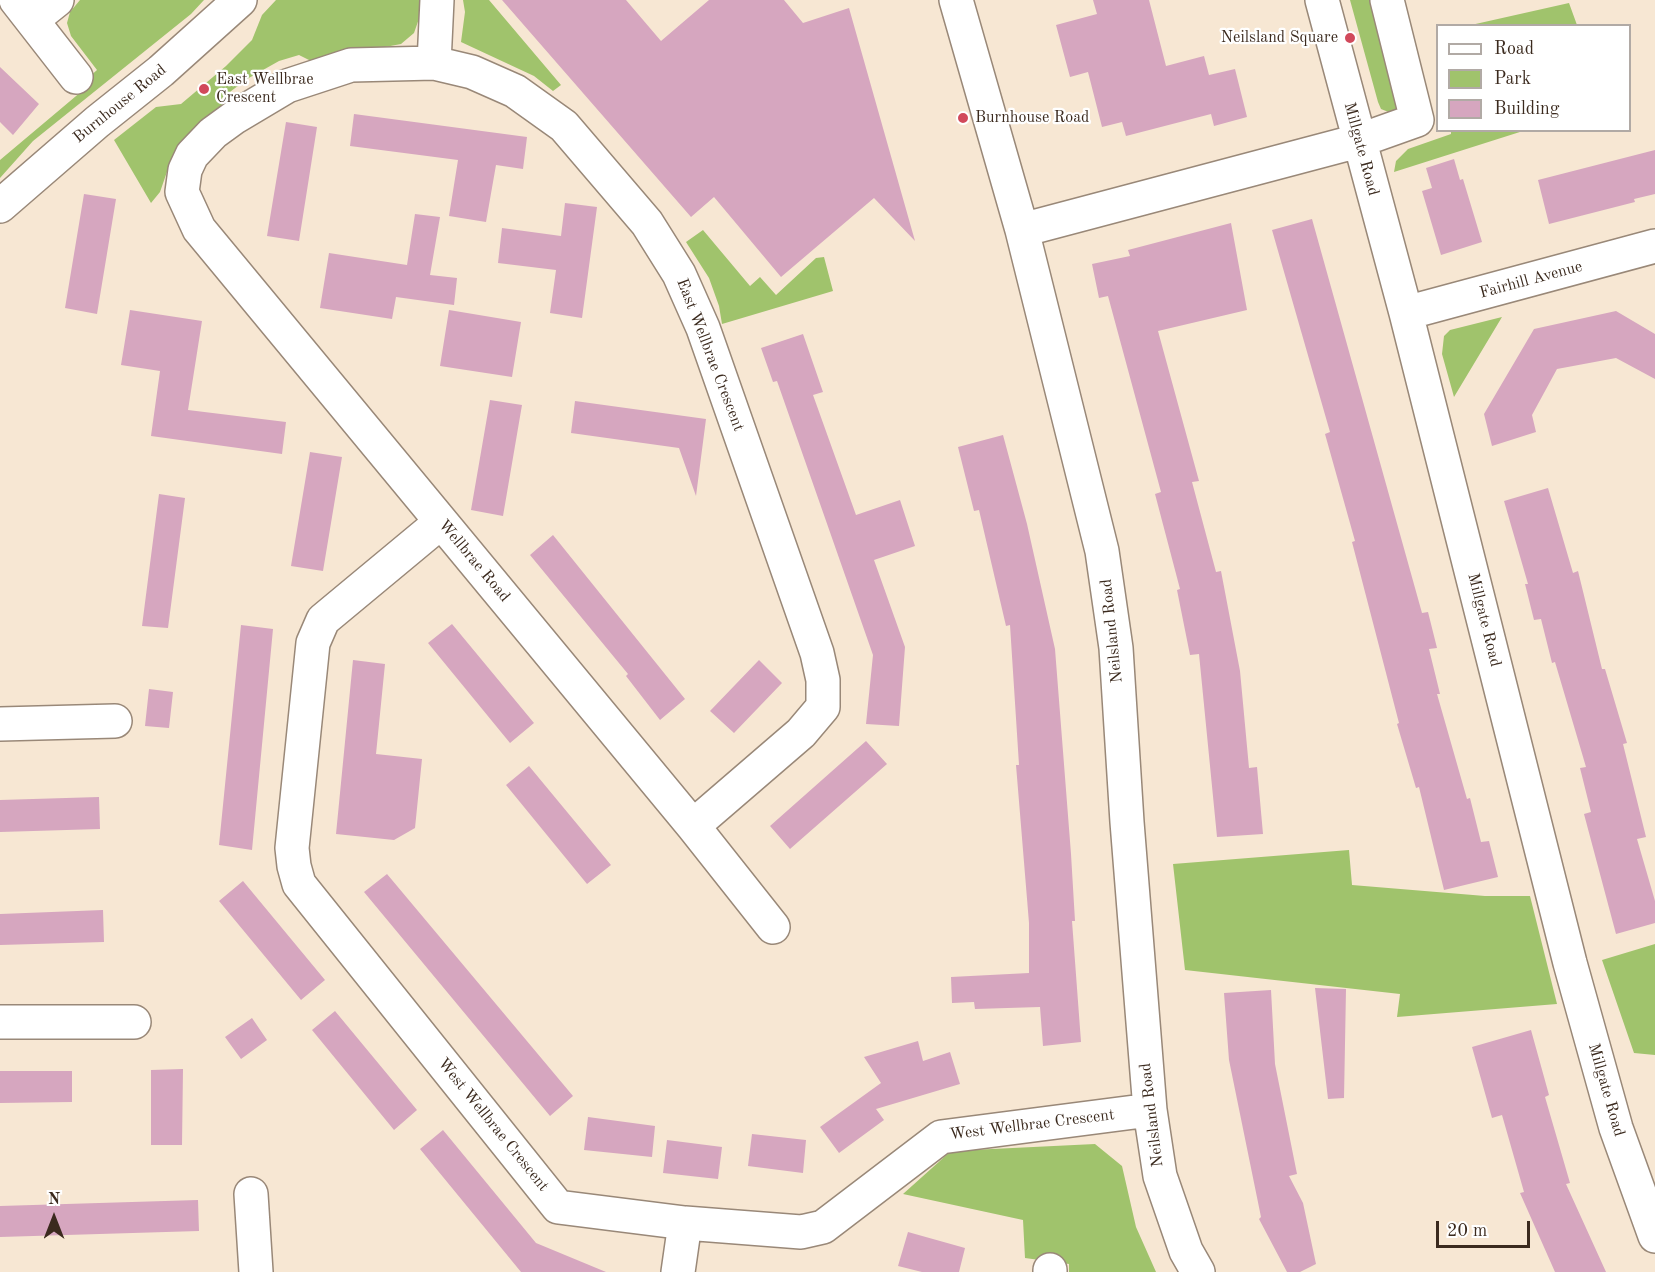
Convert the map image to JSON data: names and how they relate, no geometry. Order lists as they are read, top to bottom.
{
  "streets": {
    "street": [
      "Burnhouse Road",
      "Millgate Road",
      "Fairhill Avenue",
      "East Wellbrae Crescent",
      "Wellbrae Road",
      "Neilsland Road",
      "West Wellbrae Crescent"
    ]
  },
  "crossings": [
    ["Millgate Road", "Fairhill Avenue"],
    ["East Wellbrae Crescent", "Wellbrae Road"],
    ["Wellbrae Road", "West Wellbrae Crescent"],
    ["Neilsland Road", "West Wellbrae Crescent"]
  ],
  "places": ["Neilsland Square", "East Wellbrae Crescent", "Burnhouse Road"],
  "legend": ["Road", "Park", "Building"],
  "scale_bar": "20 m",
  "north": "top"
}
